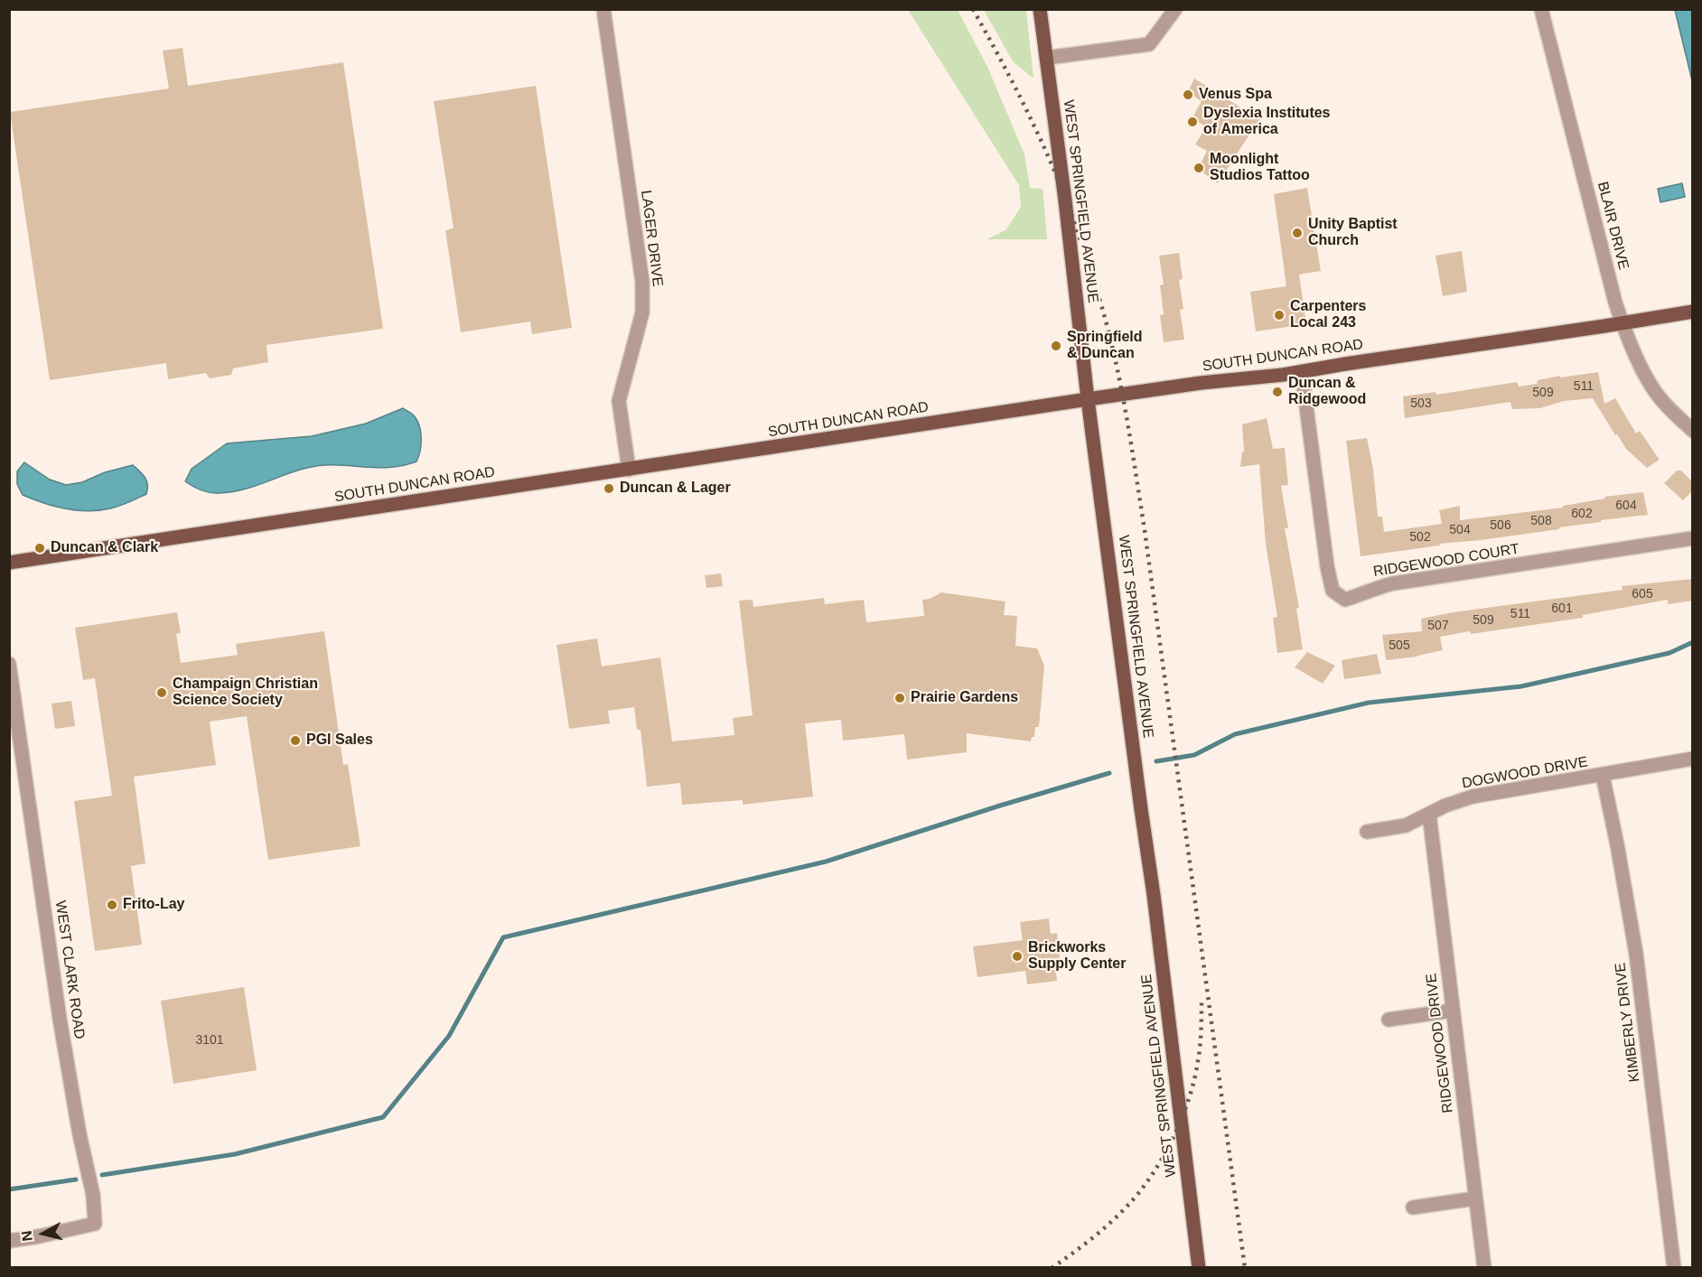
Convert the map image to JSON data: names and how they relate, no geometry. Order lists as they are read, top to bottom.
{
  "streets": {
    "main road": ["WEST SPRINGFIELD AVENUE", "SOUTH DUNCAN ROAD"],
    "street": [
      "BLAIR DRIVE",
      "LAGER DRIVE",
      "RIDGEWOOD COURT",
      "DOGWOOD DRIVE",
      "WEST CLARK ROAD",
      "KIMBERLY DRIVE",
      "RIDGEWOOD DRIVE"
    ]
  },
  "crossings": [
    ["WEST SPRINGFIELD AVENUE", "SOUTH DUNCAN ROAD"],
    ["BLAIR DRIVE", "SOUTH DUNCAN ROAD"],
    ["LAGER DRIVE", "SOUTH DUNCAN ROAD"],
    ["SOUTH DUNCAN ROAD", "RIDGEWOOD COURT"],
    ["DOGWOOD DRIVE", "KIMBERLY DRIVE"],
    ["DOGWOOD DRIVE", "RIDGEWOOD DRIVE"]
  ],
  "places": [
    "Venus Spa",
    "Dyslexia Institutes of America",
    "Moonlight Studios Tattoo",
    "Unity Baptist Church",
    "Carpenters Local 243",
    "Springfield & Duncan",
    "Duncan & Ridgewood",
    "Duncan & Lager",
    "Duncan & Clark",
    "Champaign Christian Science Society",
    "Prairie Gardens",
    "PGI Sales",
    "Frito-Lay",
    "Brickworks Supply Center"
  ],
  "house_numbers": [
    "511",
    "509",
    "503",
    "604",
    "602",
    "508",
    "506",
    "504",
    "502",
    "605",
    "601",
    "511",
    "509",
    "507",
    "505",
    "3101"
  ],
  "north": "left"
}
